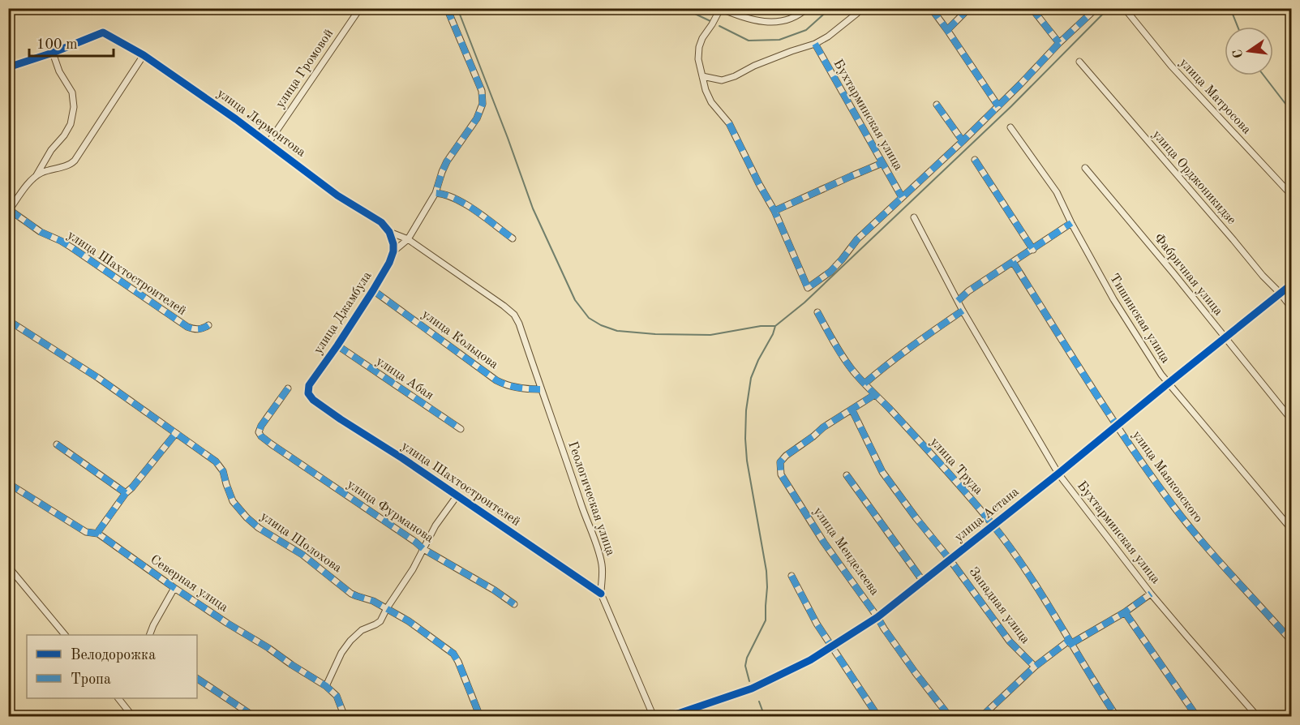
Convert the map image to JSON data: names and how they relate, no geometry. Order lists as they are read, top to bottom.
{
  "streets": {
    "street": [
      "улица Громовой",
      "улица Матросова",
      "Бухтарминская улица",
      "улица Лермонтова",
      "улица Орджоникидзе",
      "улица Шахтостроителей",
      "Фабричная улица",
      "улица Джамбула",
      "Тишинская улица",
      "улица Кольцова",
      "улица Абая",
      "улица Труда",
      "улица Маяковского",
      "Геологическая улица",
      "улица Фурманова",
      "улица Астана",
      "улица Шолохова",
      "улица Менделеева",
      "Северная улица",
      "Западная улица"
    ]
  },
  "crossings": [
    ["улица Громовой", "улица Лермонтова"],
    ["Бухтарминская улица", "улица Астана"],
    ["улица Лермонтова", "улица Джамбула"],
    ["улица Лермонтова", "Геологическая улица"],
    ["улица Орджоникидзе", "улица Астана"],
    ["улица Шахтостроителей", "улица Джамбула"],
    ["улица Шахтостроителей", "Геологическая улица"],
    ["Фабричная улица", "улица Астана"],
    ["улица Джамбула", "улица Кольцова"],
    ["улица Джамбула", "улица Абая"],
    ["Тишинская улица", "улица Астана"],
    ["улица Кольцова", "Геологическая улица"],
    ["улица Труда", "улица Астана"],
    ["улица Маяковского", "улица Астана"],
    ["улица Астана", "улица Менделеева"],
    ["улица Астана", "Западная улица"],
    ["улица Менделеева", "Западная улица"]
  ],
  "legend": ["Велодорожка", "Тропа"],
  "scale_bar": "100 m",
  "north": "left"
}
